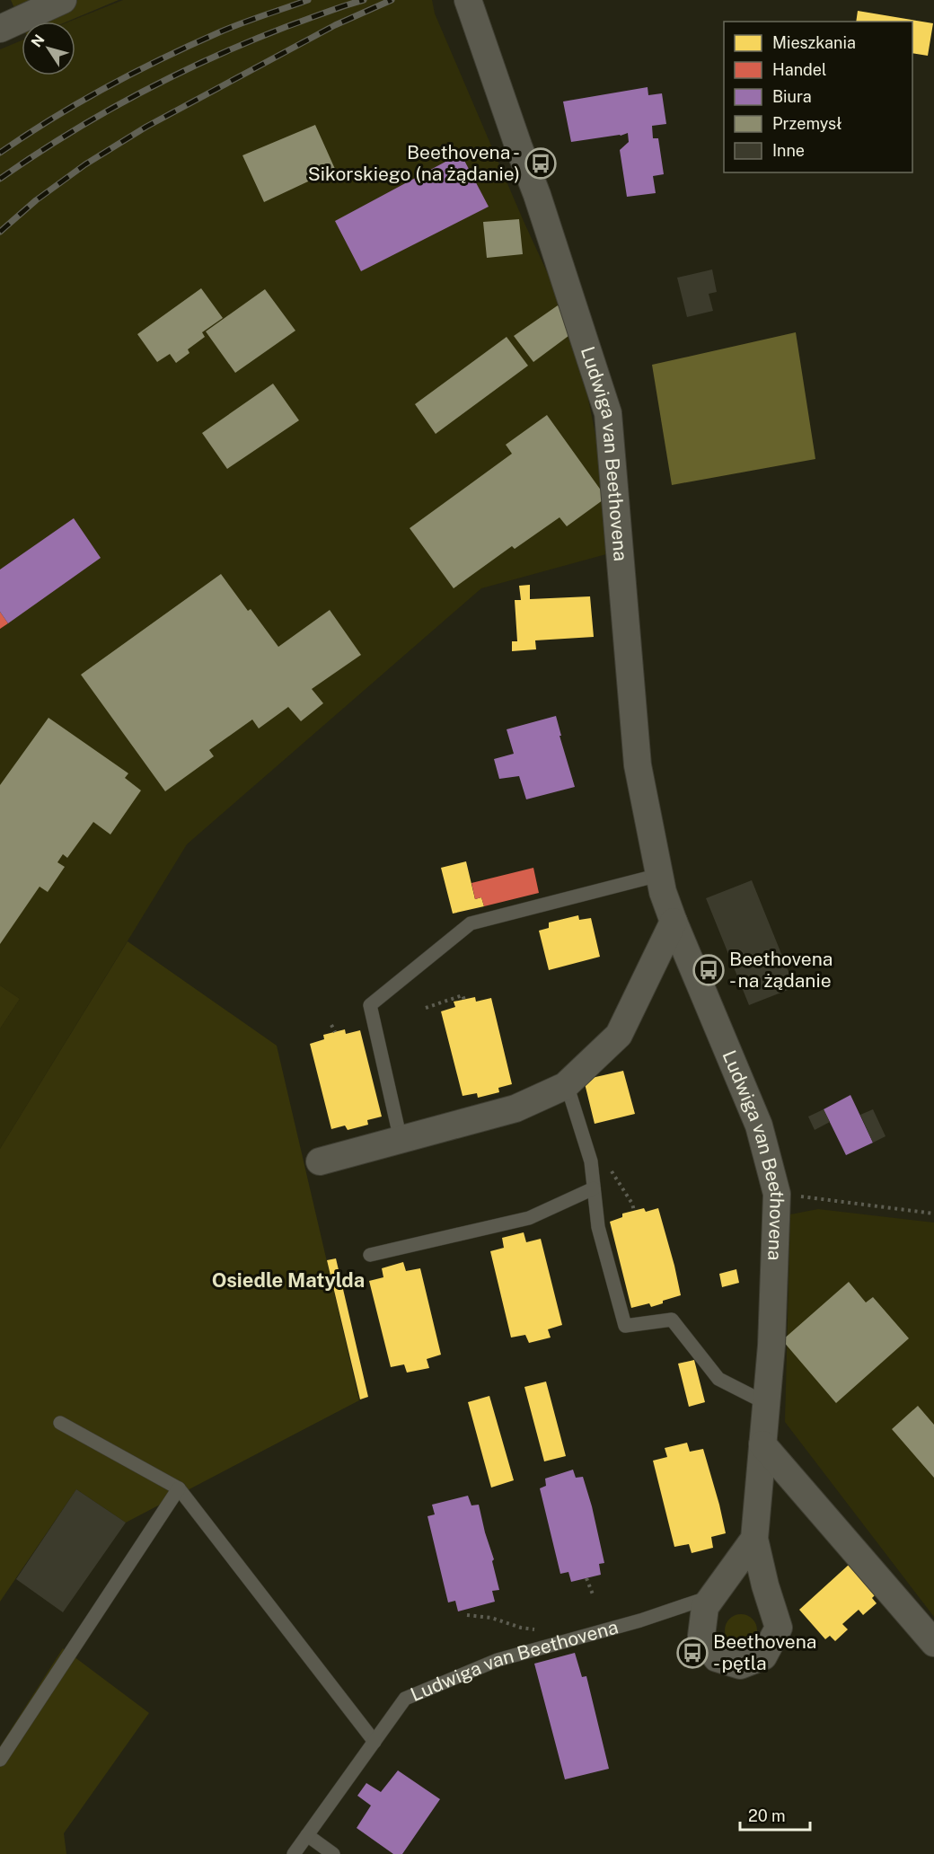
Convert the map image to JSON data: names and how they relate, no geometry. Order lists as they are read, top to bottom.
{
  "streets": {
    "street": ["Ludwiga van Beethovena"]
  },
  "districts": ["Osiedle Matylda"],
  "places": {
    "bus stop": ["Beethovena - Sikorskiego (na żądanie)", "Beethovena - na żądanie", "Beethovena - pętla"]
  },
  "legend": [
    "Mieszkania",
    "Handel",
    "Biura",
    "Przemysł",
    "Inne"
  ],
  "scale_bar": "20 m",
  "north": "top left"
}
